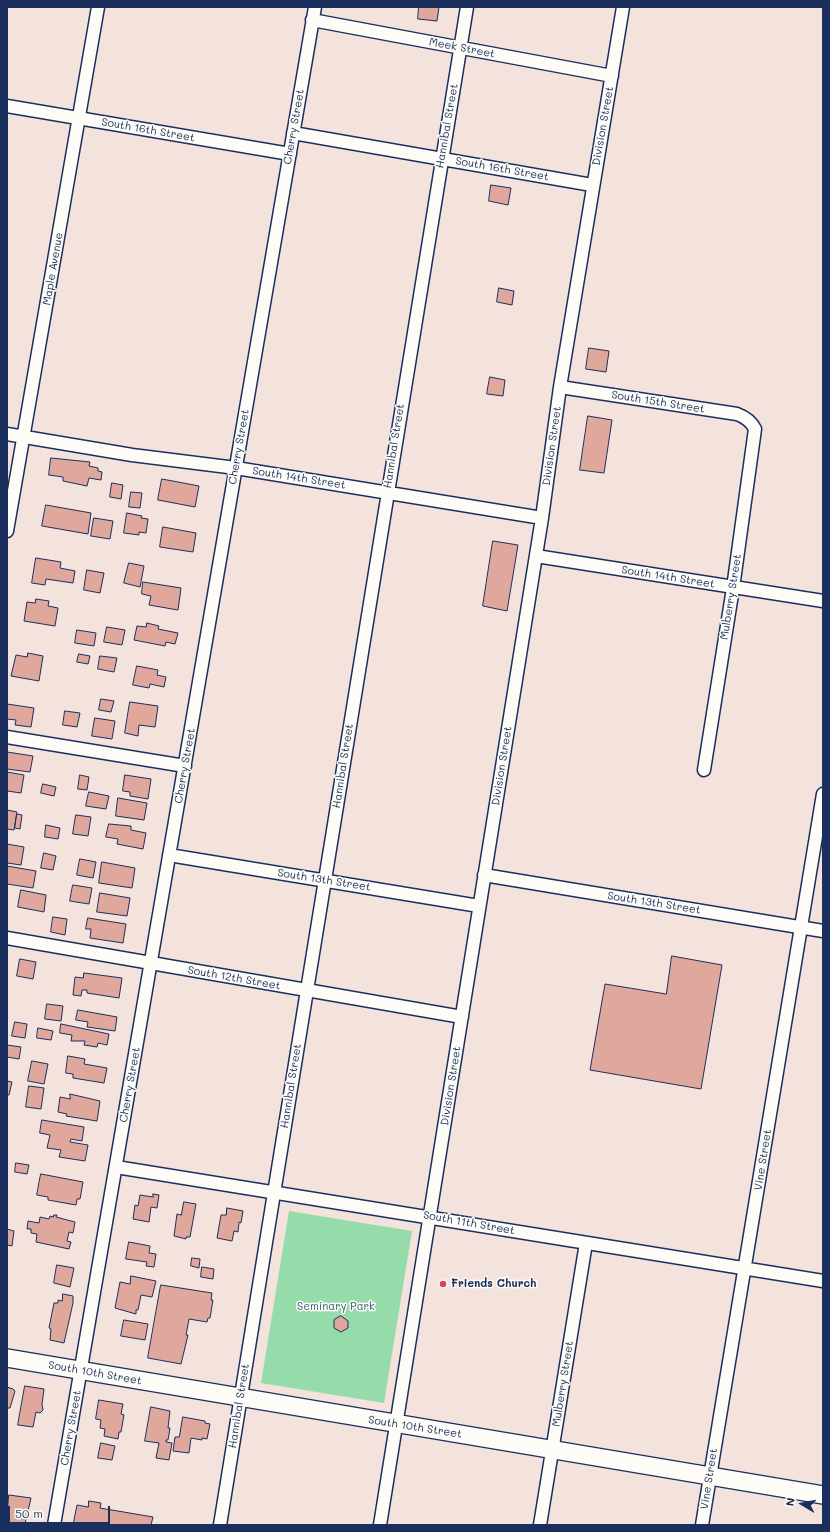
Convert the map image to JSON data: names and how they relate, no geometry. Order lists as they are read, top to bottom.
{
  "streets": {
    "main road": ["South 10th Street"],
    "street": [
      "Meek Street",
      "Hannibal Street",
      "Division Street",
      "Cherry Street",
      "South 16th Street",
      "Maple Avenue",
      "South 15th Street",
      "South 14th Street",
      "Mulberry Street",
      "South 13th Street",
      "South 12th Street",
      "Vine Street",
      "South 11th Street"
    ]
  },
  "crossings": [
    ["Meek Street", "Hannibal Street"],
    ["Meek Street", "Division Street"],
    ["Meek Street", "Cherry Street"],
    ["Hannibal Street", "South 16th Street"],
    ["Hannibal Street", "South 14th Street"],
    ["Hannibal Street", "South 13th Street"],
    ["Hannibal Street", "South 12th Street"],
    ["Hannibal Street", "South 11th Street"],
    ["Hannibal Street", "South 10th Street"],
    ["Division Street", "South 16th Street"],
    ["Division Street", "South 15th Street"],
    ["Division Street", "South 14th Street"],
    ["Division Street", "South 13th Street"],
    ["Division Street", "South 12th Street"],
    ["Division Street", "South 11th Street"],
    ["Division Street", "South 10th Street"],
    ["Cherry Street", "South 16th Street"],
    ["Cherry Street", "South 14th Street"],
    ["Cherry Street", "South 13th Street"],
    ["Cherry Street", "South 12th Street"],
    ["Cherry Street", "South 11th Street"],
    ["Cherry Street", "South 10th Street"],
    ["South 16th Street", "Maple Avenue"],
    ["Maple Avenue", "South 14th Street"],
    ["South 15th Street", "Mulberry Street"],
    ["South 14th Street", "Mulberry Street"],
    ["Mulberry Street", "South 11th Street"],
    ["Mulberry Street", "South 10th Street"],
    ["South 13th Street", "Vine Street"],
    ["Vine Street", "South 11th Street"],
    ["Vine Street", "South 10th Street"]
  ],
  "parks": ["Seminary Park"],
  "places": ["Friends Church"],
  "scale_bar": "50 m",
  "north": "left"
}
